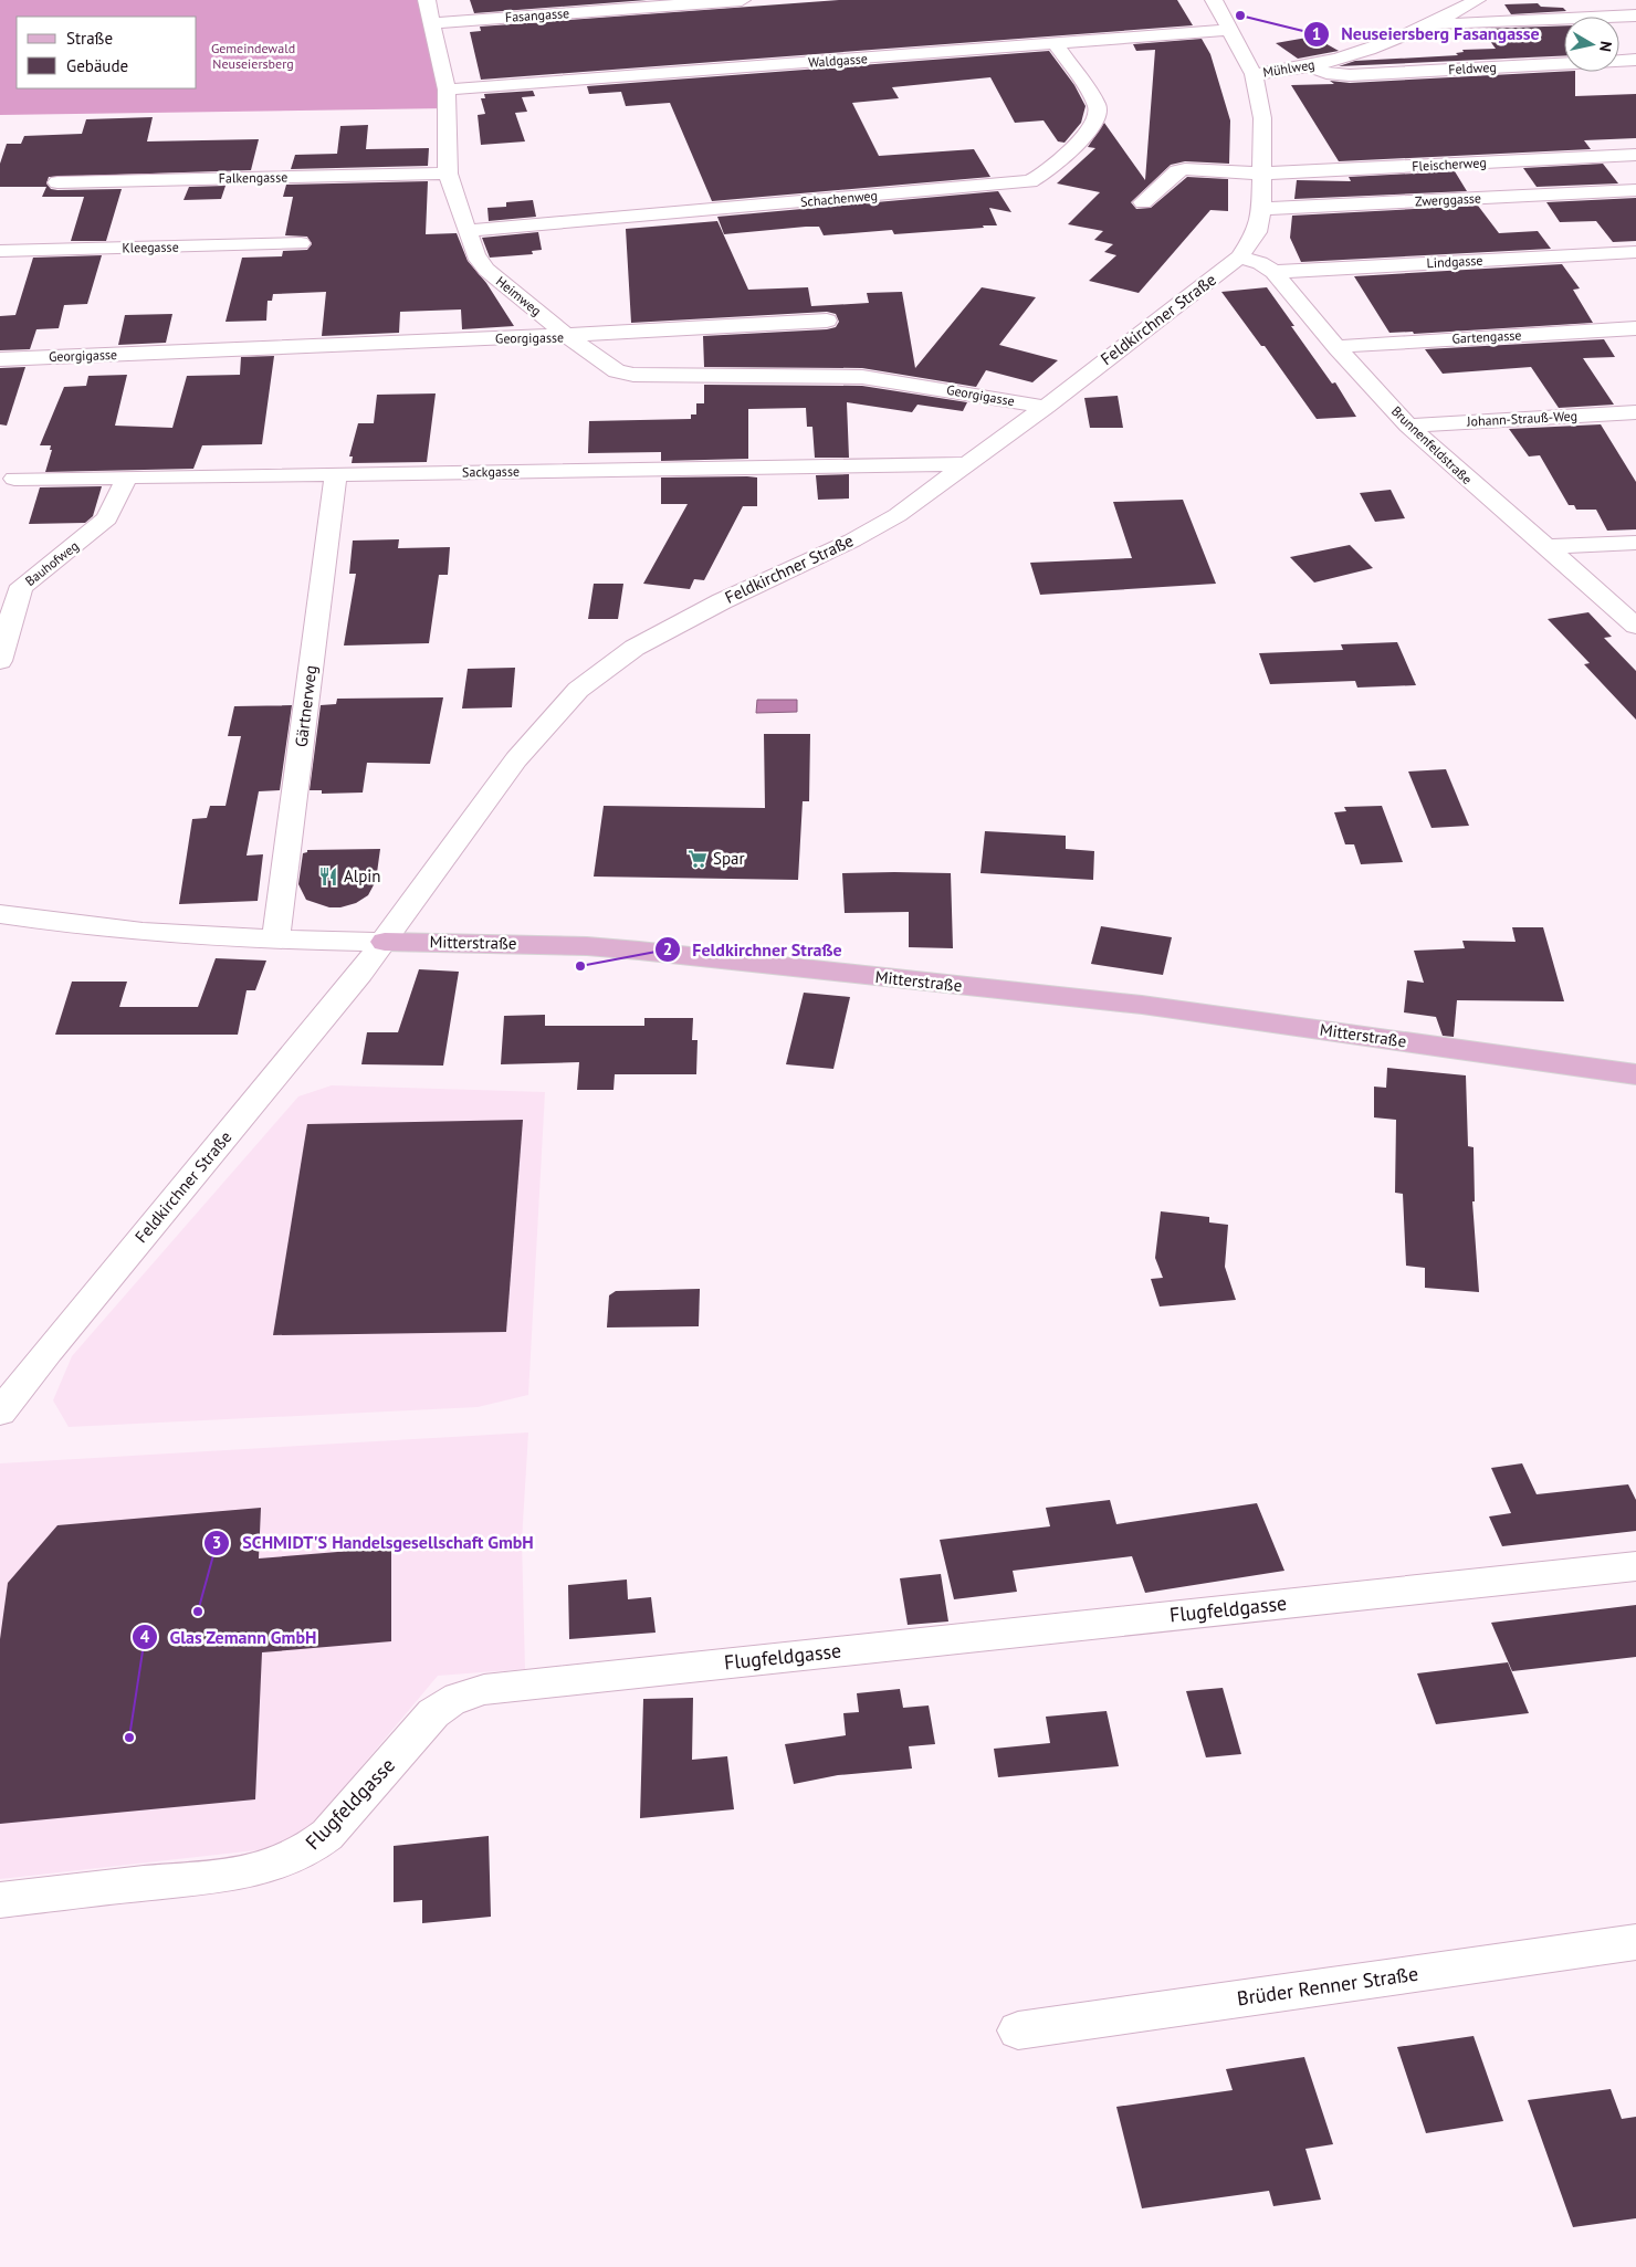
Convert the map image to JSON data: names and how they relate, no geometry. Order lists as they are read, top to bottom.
{
  "streets": {
    "main road": ["Mitterstraße"],
    "street": [
      "Fasangasse",
      "Waldgasse",
      "Mühlweg",
      "Feldweg",
      "Fleischerweg",
      "Falkengasse",
      "Schachenweg",
      "Zwerggasse",
      "Kleegasse",
      "Lindgasse",
      "Heimweg",
      "Feldkirchner Straße",
      "Gartengasse",
      "Georgigasse",
      "Johann-Strauß-Weg",
      "Brunnenfeldstraße",
      "Sackgasse",
      "Bauhofweg",
      "Gärtnerweg",
      "Flugfeldgasse",
      "Brüder Renner Straße"
    ]
  },
  "crossings": [
    ["Fasangasse", "Heimweg"],
    ["Waldgasse", "Schachenweg"],
    ["Waldgasse", "Heimweg"],
    ["Waldgasse", "Feldkirchner Straße"],
    ["Mühlweg", "Feldweg"],
    ["Mühlweg", "Feldkirchner Straße"],
    ["Fleischerweg", "Feldkirchner Straße"],
    ["Falkengasse", "Heimweg"],
    ["Schachenweg", "Heimweg"],
    ["Zwerggasse", "Feldkirchner Straße"],
    ["Lindgasse", "Brunnenfeldstraße"],
    ["Heimweg", "Georgigasse"],
    ["Feldkirchner Straße", "Georgigasse"],
    ["Feldkirchner Straße", "Brunnenfeldstraße"],
    ["Feldkirchner Straße", "Sackgasse"],
    ["Feldkirchner Straße", "Mitterstraße"],
    ["Gartengasse", "Brunnenfeldstraße"],
    ["Johann-Strauß-Weg", "Brunnenfeldstraße"],
    ["Sackgasse", "Bauhofweg"],
    ["Sackgasse", "Gärtnerweg"],
    ["Gärtnerweg", "Mitterstraße"]
  ],
  "parks": ["Gemeindewald Neuseiersberg"],
  "places": {
    "other": [
      "Neuseiersberg Fasangasse",
      "Feldkirchner Straße",
      "SCHMIDT'S Handelsgesellschaft GmbH",
      "Glas Zemann GmbH"
    ],
    "supermarket": ["Spar"],
    "restaurant": ["Alpin"]
  },
  "legend": ["Straße", "Gebäude"],
  "north": "right"
}
